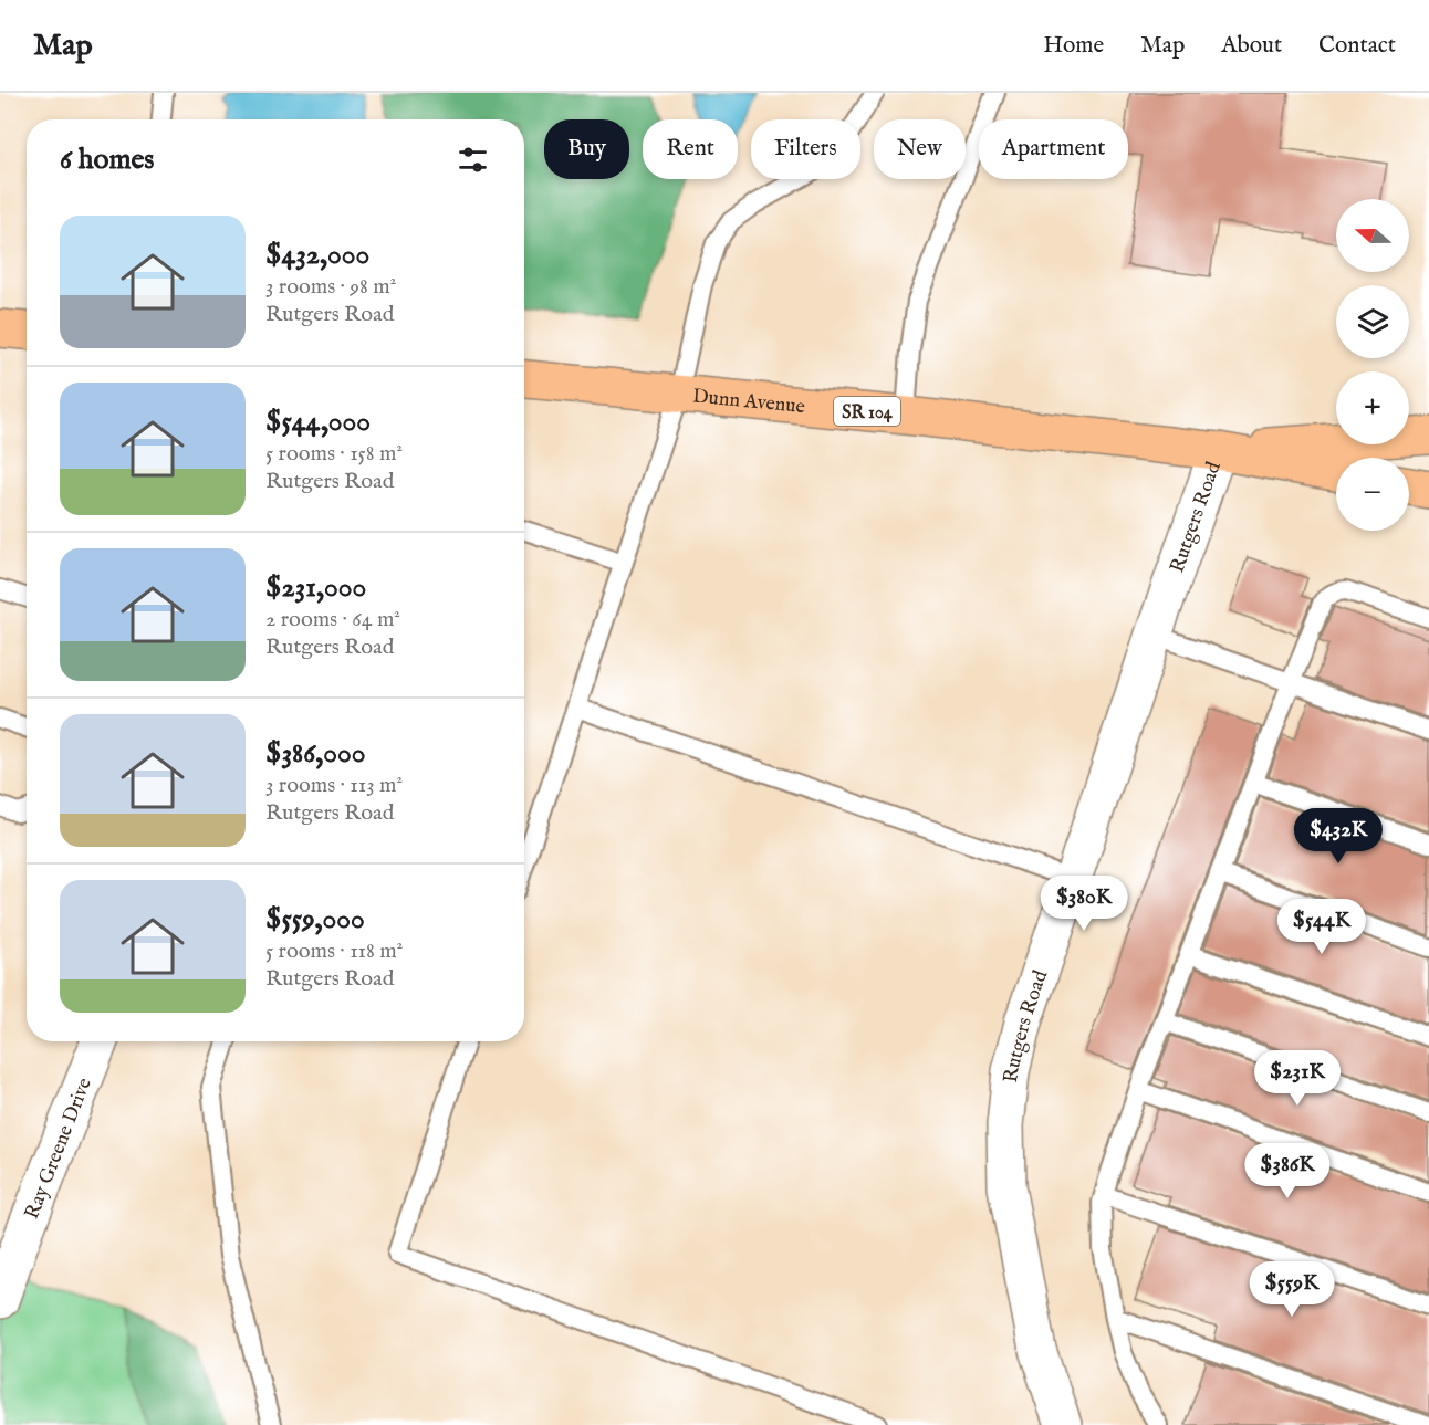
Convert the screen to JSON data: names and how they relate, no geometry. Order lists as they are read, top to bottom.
{
  "streets": {
    "main road": ["Dunn Avenue", "SR 104"],
    "street": ["Rutgers Road", "Ray Greene Drive"]
  },
  "crossings": [
    ["Dunn Avenue", "Rutgers Road"]
  ],
  "north": "left",
  "page": {
    "header": "Map",
    "nav": [
      "Home",
      "Map",
      "About",
      "Contact"
    ],
    "chip": [
      "Buy",
      "Rent",
      "Filters",
      "New",
      "Apartment"
    ],
    "heading": "6 homes",
    "map_buttons": ["+", "−"],
    "list": [
      {
        "name": "$432,000",
        "note": "3 rooms · 98 m² · Rutgers Road"
      },
      {
        "name": "$544,000",
        "note": "5 rooms · 158 m² · Rutgers Road"
      },
      {
        "name": "$231,000",
        "note": "2 rooms · 64 m² · Rutgers Road"
      },
      {
        "name": "$386,000",
        "note": "3 rooms · 113 m² · Rutgers Road"
      },
      {
        "name": "$559,000",
        "note": "5 rooms · 118 m² · Rutgers Road"
      }
    ],
    "price": [
      "$432K",
      "$380K",
      "$544K",
      "$231K",
      "$386K",
      "$559K"
    ]
  }
}
